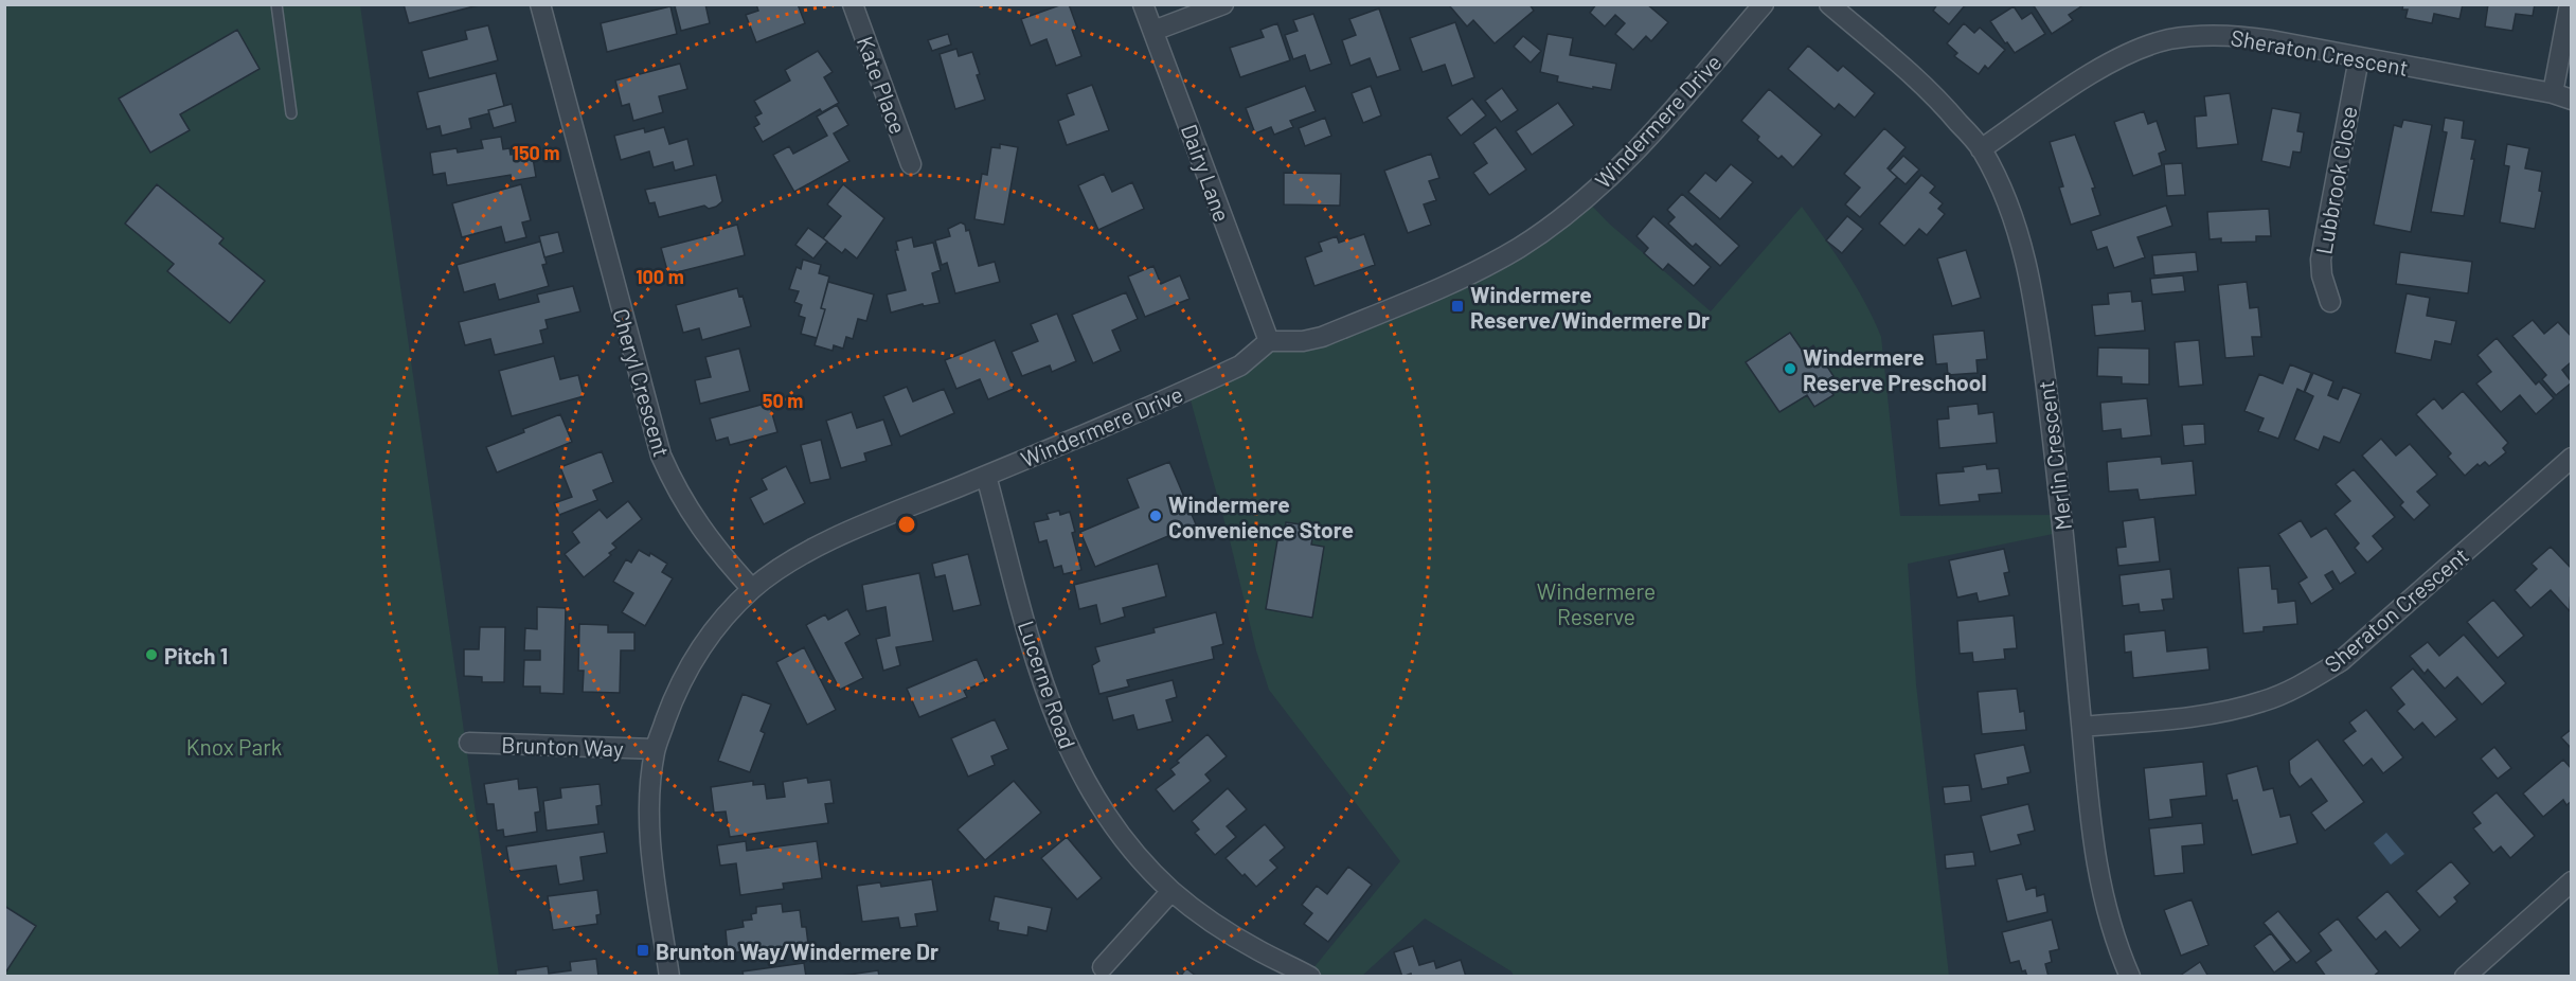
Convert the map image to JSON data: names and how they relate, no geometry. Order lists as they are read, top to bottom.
{
  "streets": {
    "street": [
      "Sheraton Crescent",
      "Kate Place",
      "Windermere Drive",
      "Dairy Lane",
      "Lubbrook Close",
      "Cheryl Crescent",
      "Merlin Crescent",
      "Lucerne Road",
      "Brunton Way"
    ]
  },
  "crossings": [
    ["Sheraton Crescent", "Lubbrook Close"],
    ["Sheraton Crescent", "Merlin Crescent"],
    ["Windermere Drive", "Dairy Lane"],
    ["Windermere Drive", "Cheryl Crescent"],
    ["Windermere Drive", "Lucerne Road"],
    ["Windermere Drive", "Brunton Way"]
  ],
  "parks": ["Windermere Reserve", "Knox Park"],
  "places": {
    "transit": ["Windermere Reserve/Windermere Dr", "Brunton Way/Windermere Dr"],
    "other": ["Windermere Reserve Preschool", "Windermere Convenience Store", "Pitch 1"]
  },
  "rings": ["150 m", "100 m", "50 m"]
}
